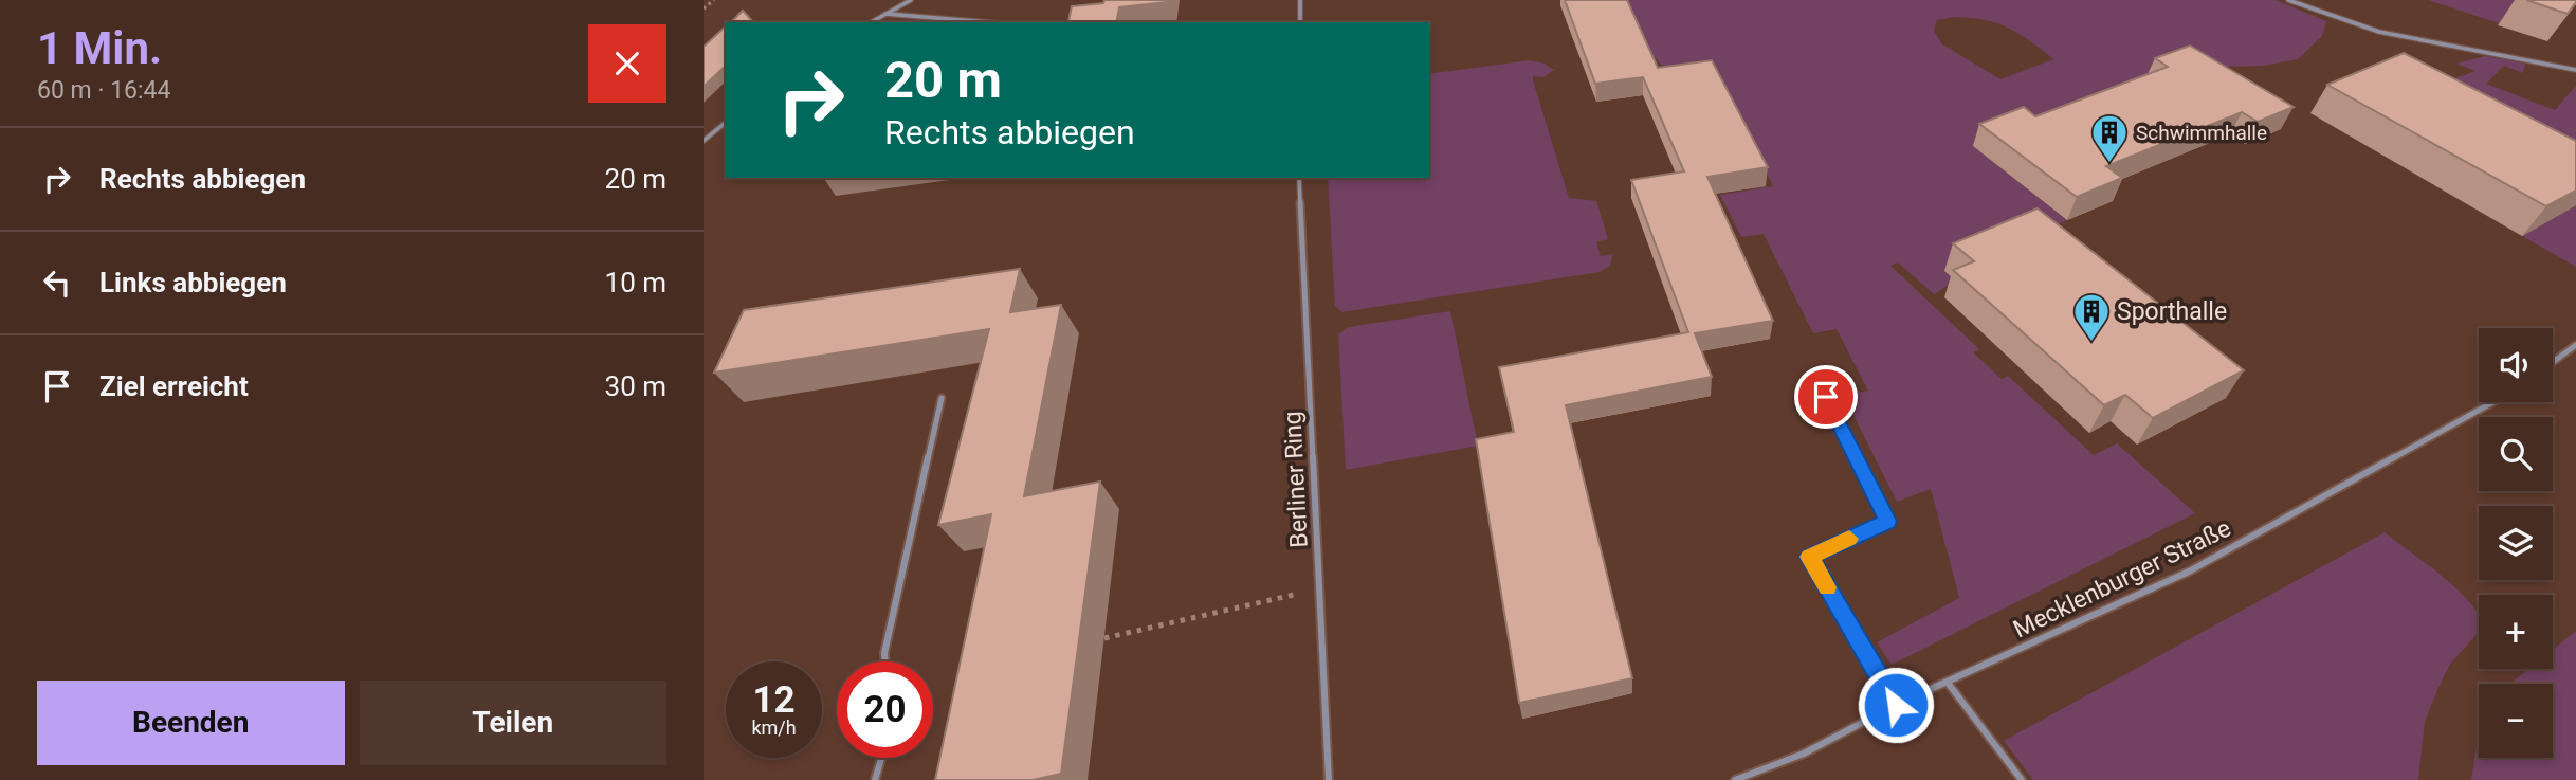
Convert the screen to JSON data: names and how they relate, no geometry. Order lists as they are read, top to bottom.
{
  "streets": {
    "lane": ["Berliner Ring", "Mecklenburger Straße"]
  },
  "places": {
    "building": ["Schwimmhalle", "Sporthalle"]
  },
  "page": {
    "heading": ["1 Min.", "60 m · 16:44"],
    "turn": ["20 m", "Rechts abbiegen"],
    "list": [
      {
        "name": "Rechts abbiegen",
        "value": "20 m"
      },
      {
        "name": "Links abbiegen",
        "value": "10 m"
      },
      {
        "name": "Ziel erreicht",
        "value": "30 m"
      }
    ],
    "map_buttons": ["+", "−"],
    "speed": "12 km/h",
    "limit": "20",
    "buttons": ["Beenden", "Teilen"]
  }
}
